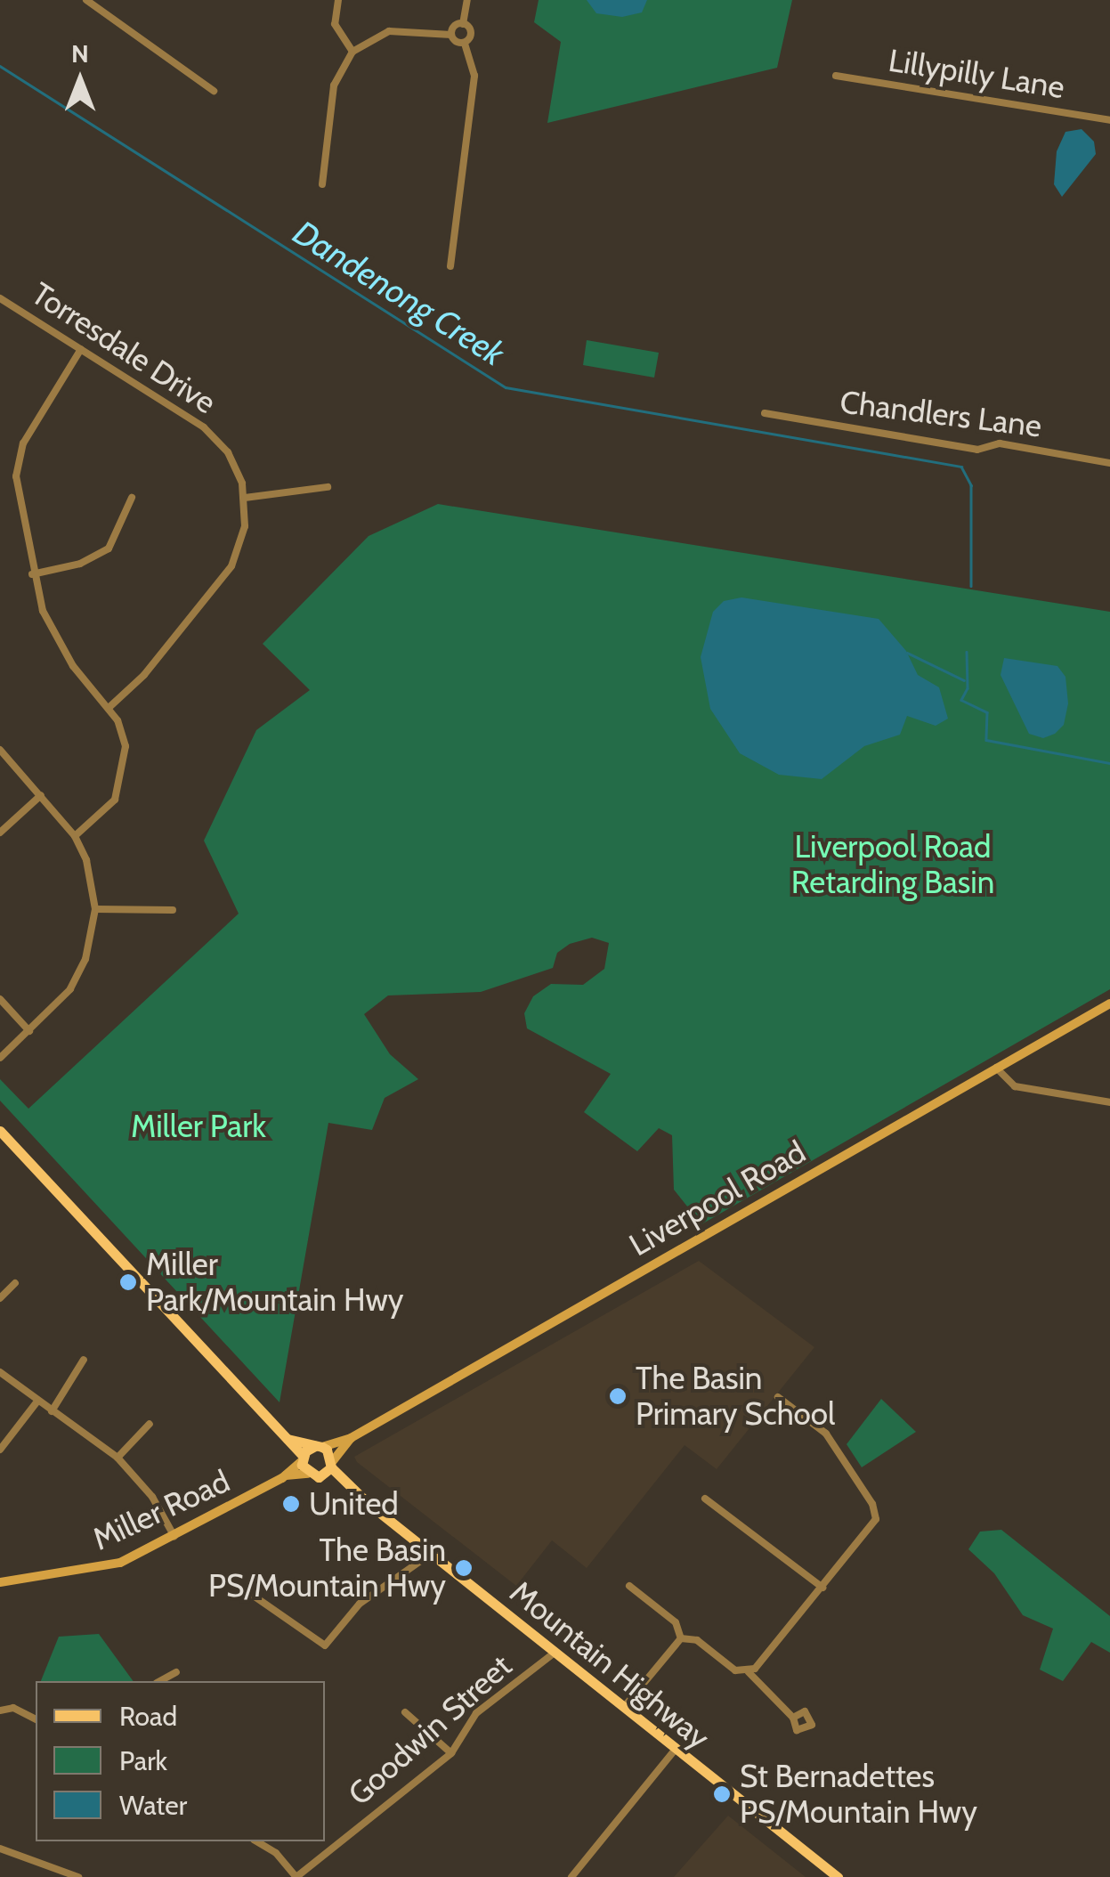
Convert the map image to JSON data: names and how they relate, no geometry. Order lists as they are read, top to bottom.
{
  "streets": {
    "main road": ["Liverpool Road", "Miller Road", "Mountain Highway"],
    "street": [
      "Lillypilly Lane",
      "Torresdale Drive",
      "Chandlers Lane",
      "Goodwin Street"
    ]
  },
  "crossings": [
    ["Liverpool Road", "Mountain Highway"],
    ["Mountain Highway", "Goodwin Street"]
  ],
  "water": ["Dandenong Creek"],
  "parks": ["Liverpool Road Retarding Basin", "Miller Park"],
  "places": [
    "Miller Park/Mountain Hwy",
    "The Basin Primary School",
    "United",
    "The Basin PS/Mountain Hwy",
    "St Bernadettes PS/Mountain Hwy"
  ],
  "legend": ["Road", "Park", "Water"],
  "north": "top"
}
